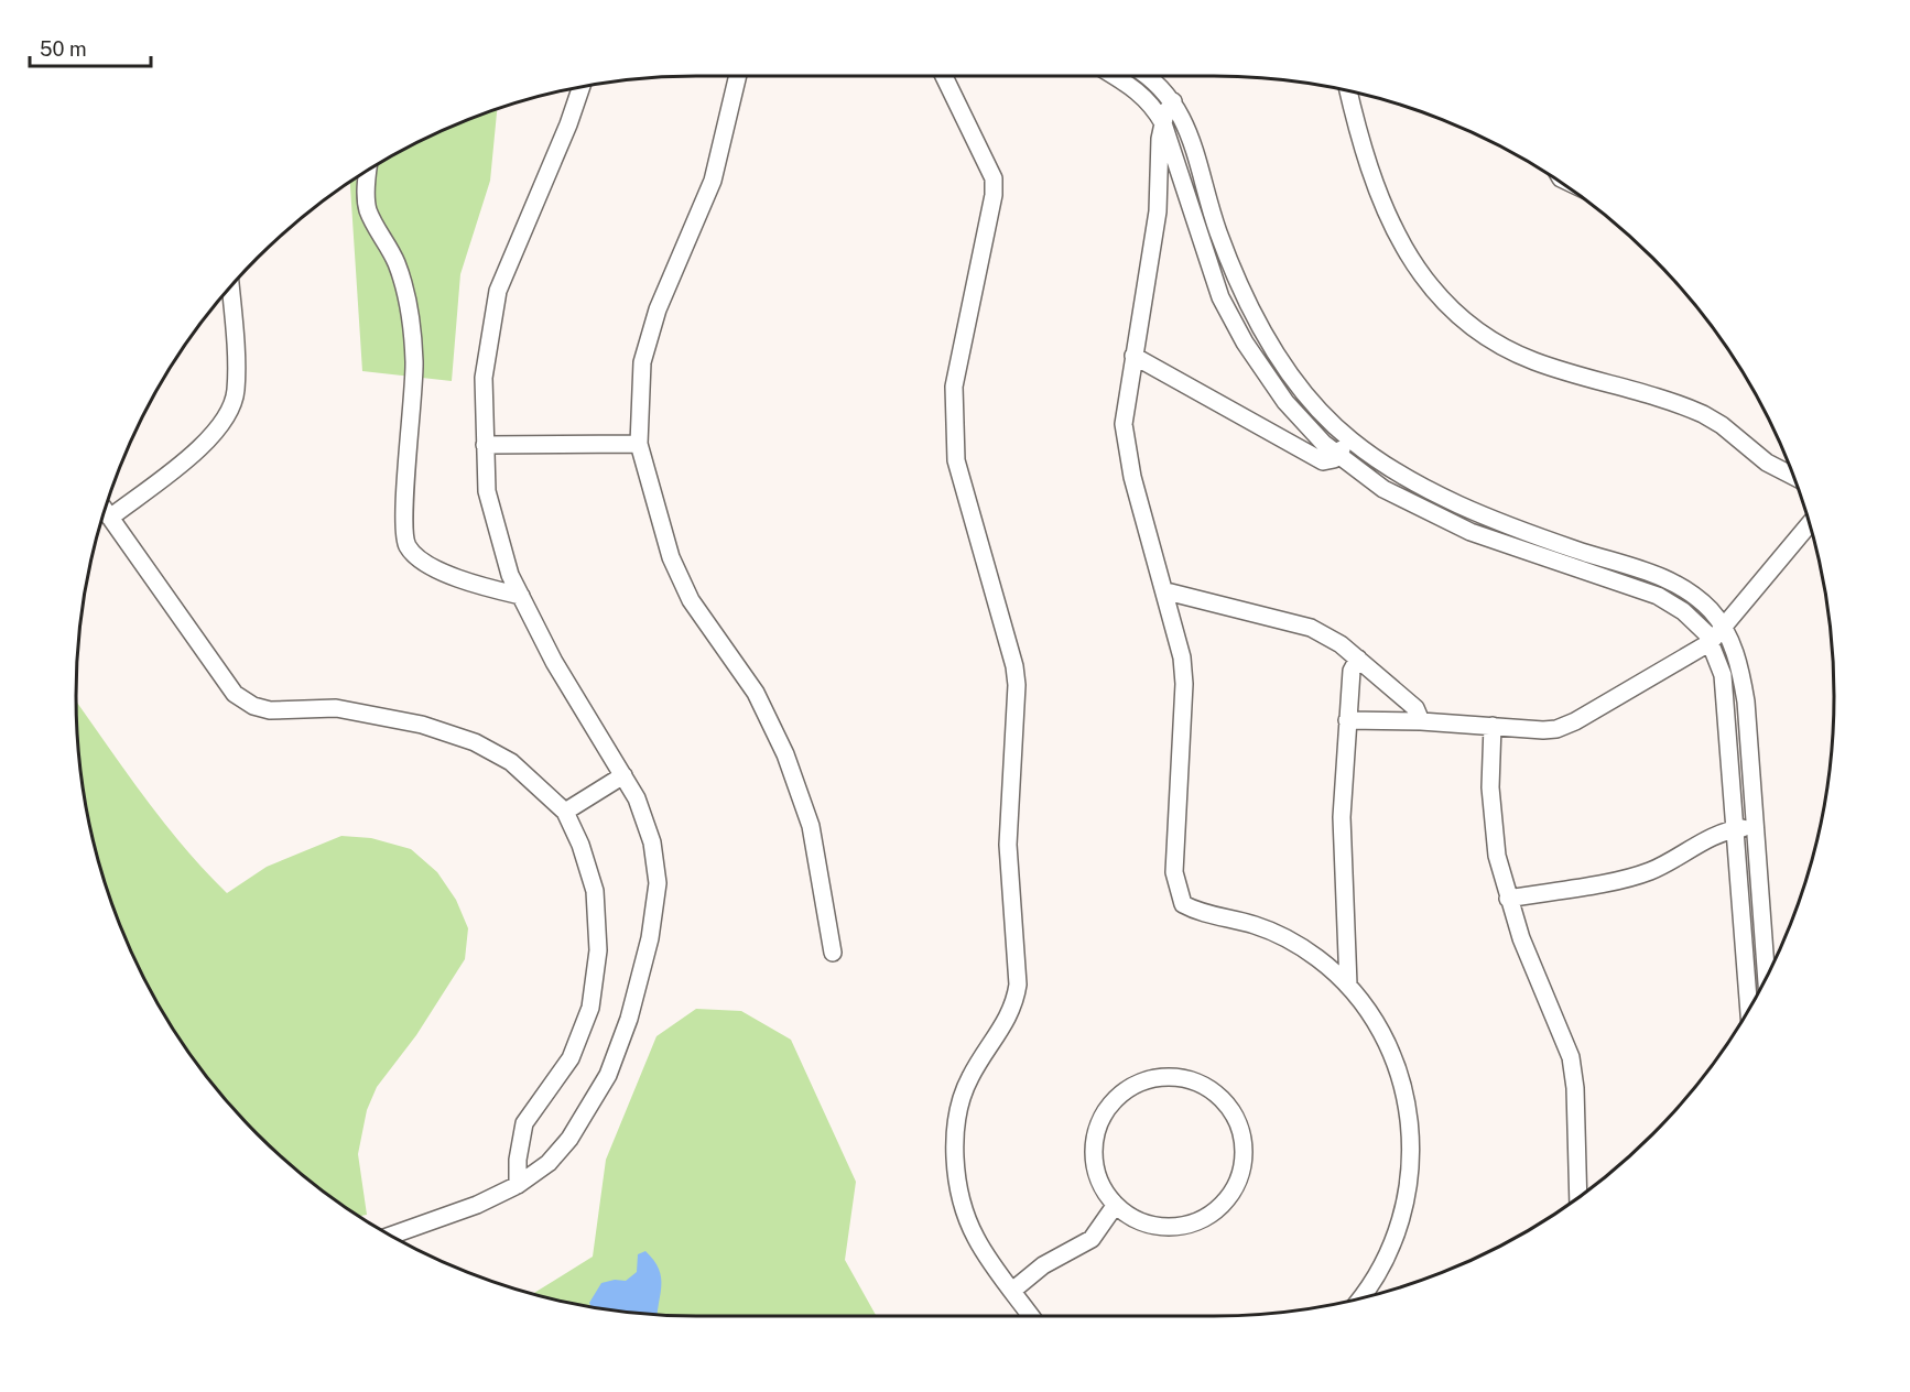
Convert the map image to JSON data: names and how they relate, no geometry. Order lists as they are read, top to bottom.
{
  "scale_bar": "50 m"
}
